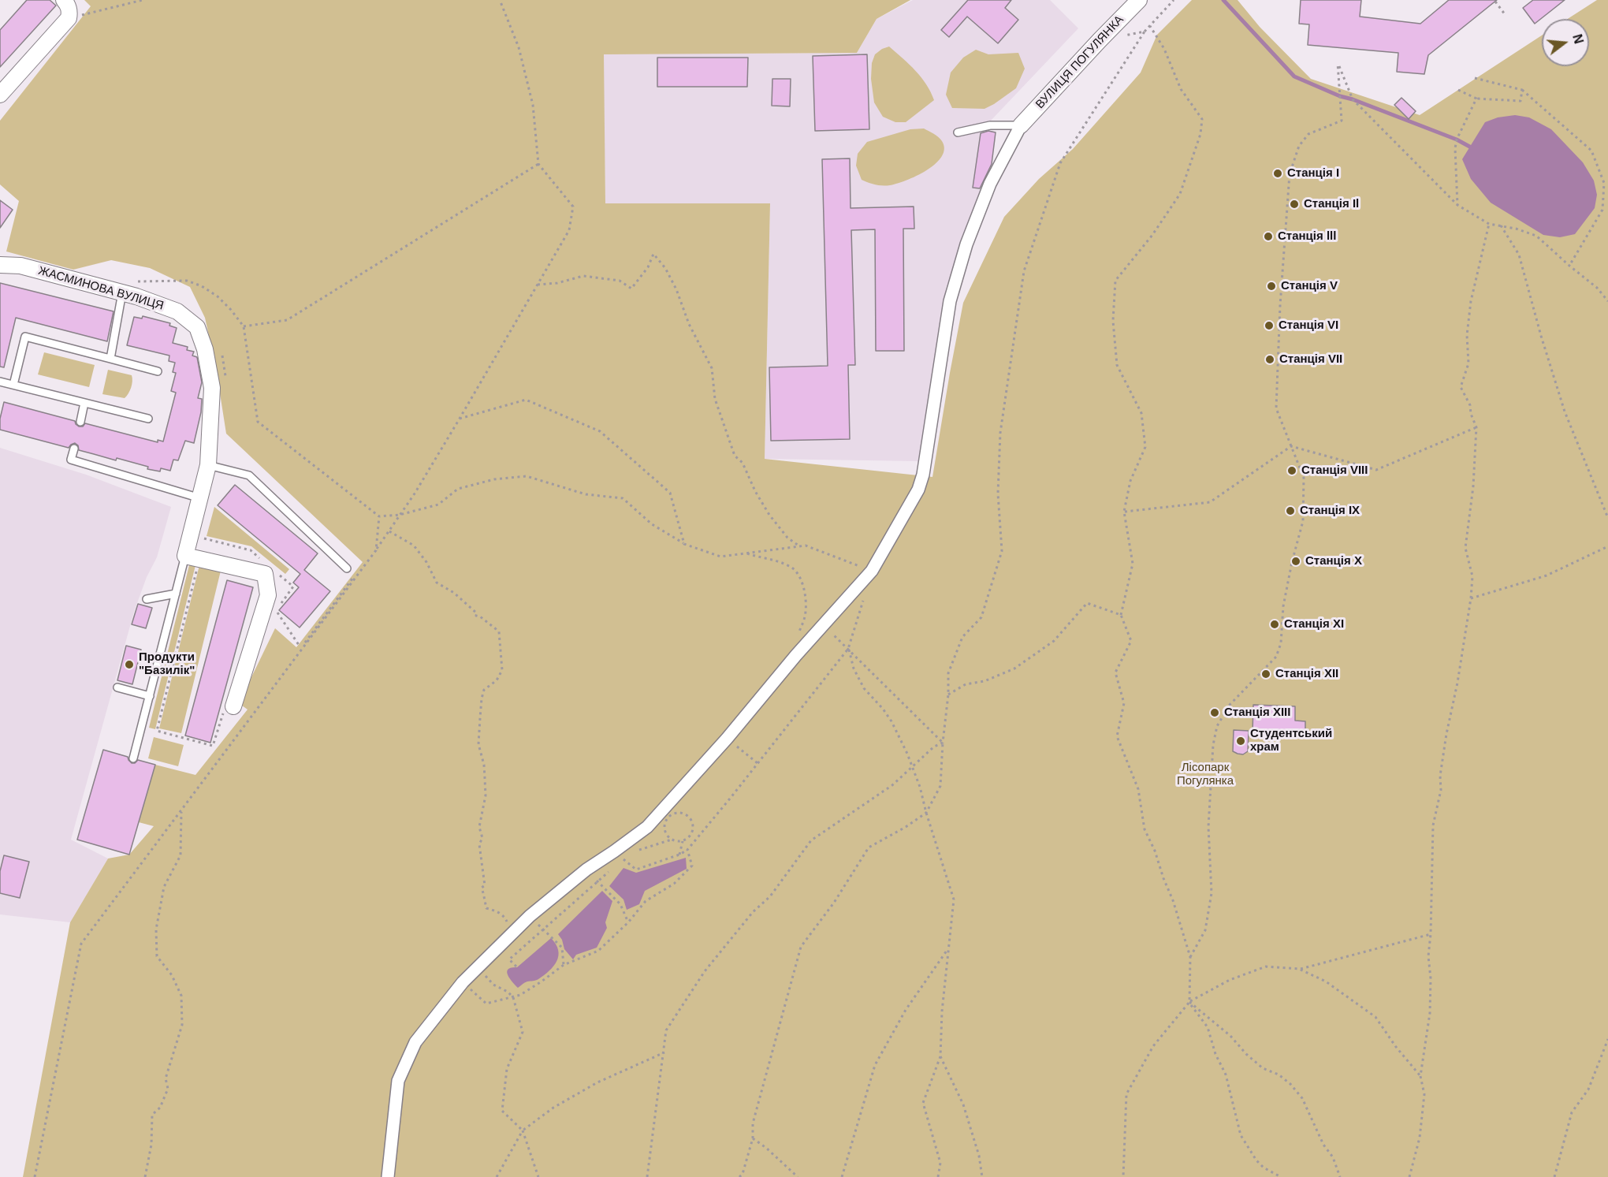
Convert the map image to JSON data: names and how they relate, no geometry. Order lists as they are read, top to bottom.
{
  "streets": {
    "street": ["ВУЛИЦЯ ПОГУЛЯНКА", "ЖАСМИНОВА ВУЛИЦЯ"]
  },
  "parks": ["Лісопарк Погулянка"],
  "places": [
    "Cтанція I",
    "Cтанція Il",
    "Cтанція lll",
    "Cтанція V",
    "Станція VI",
    "Станція VII",
    "Cтанція VIII",
    "Cтанція IX",
    "Cтанція X",
    "Cтанція XI",
    "Продукти \"Базилік\"",
    "Cтанція XII",
    "Cтанція XIII",
    "Студентський храм"
  ],
  "north": "right"
}
